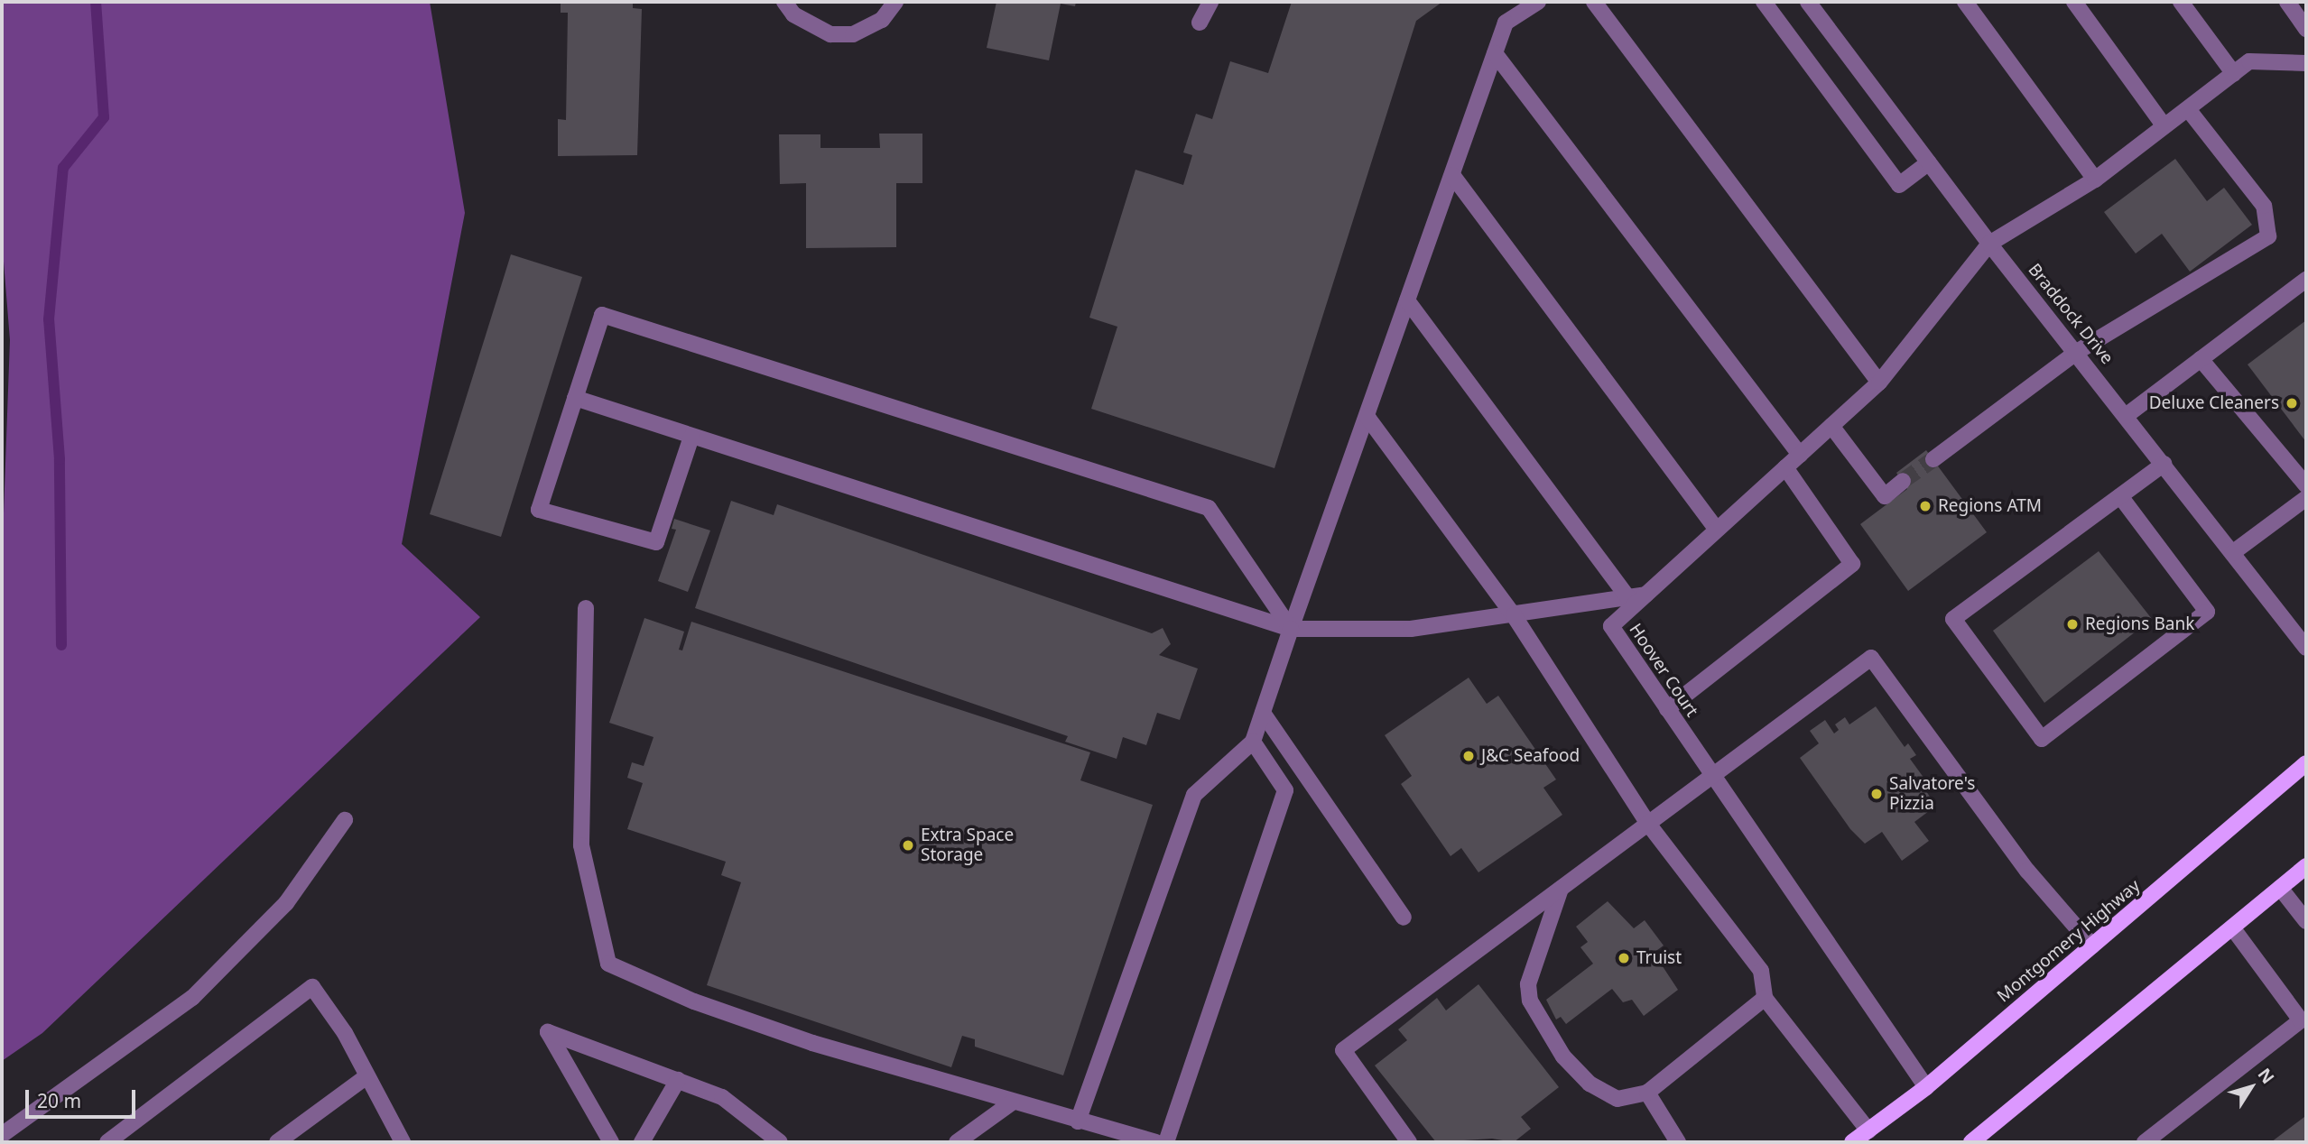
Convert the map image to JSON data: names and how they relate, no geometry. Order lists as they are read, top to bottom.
{
  "streets": {
    "main road": ["Montgomery Highway"],
    "street": ["Braddock Drive", "Hoover Court"]
  },
  "crossings": [
    ["Braddock Drive", "Hoover Court"],
    ["Hoover Court", "Montgomery Highway"]
  ],
  "places": [
    "Deluxe Cleaners",
    "Regions ATM",
    "Regions Bank",
    "J&C Seafood",
    "Salvatore's Pizzia",
    "Extra Space Storage",
    "Truist"
  ],
  "scale_bar": "20 m",
  "north": "top right"
}
